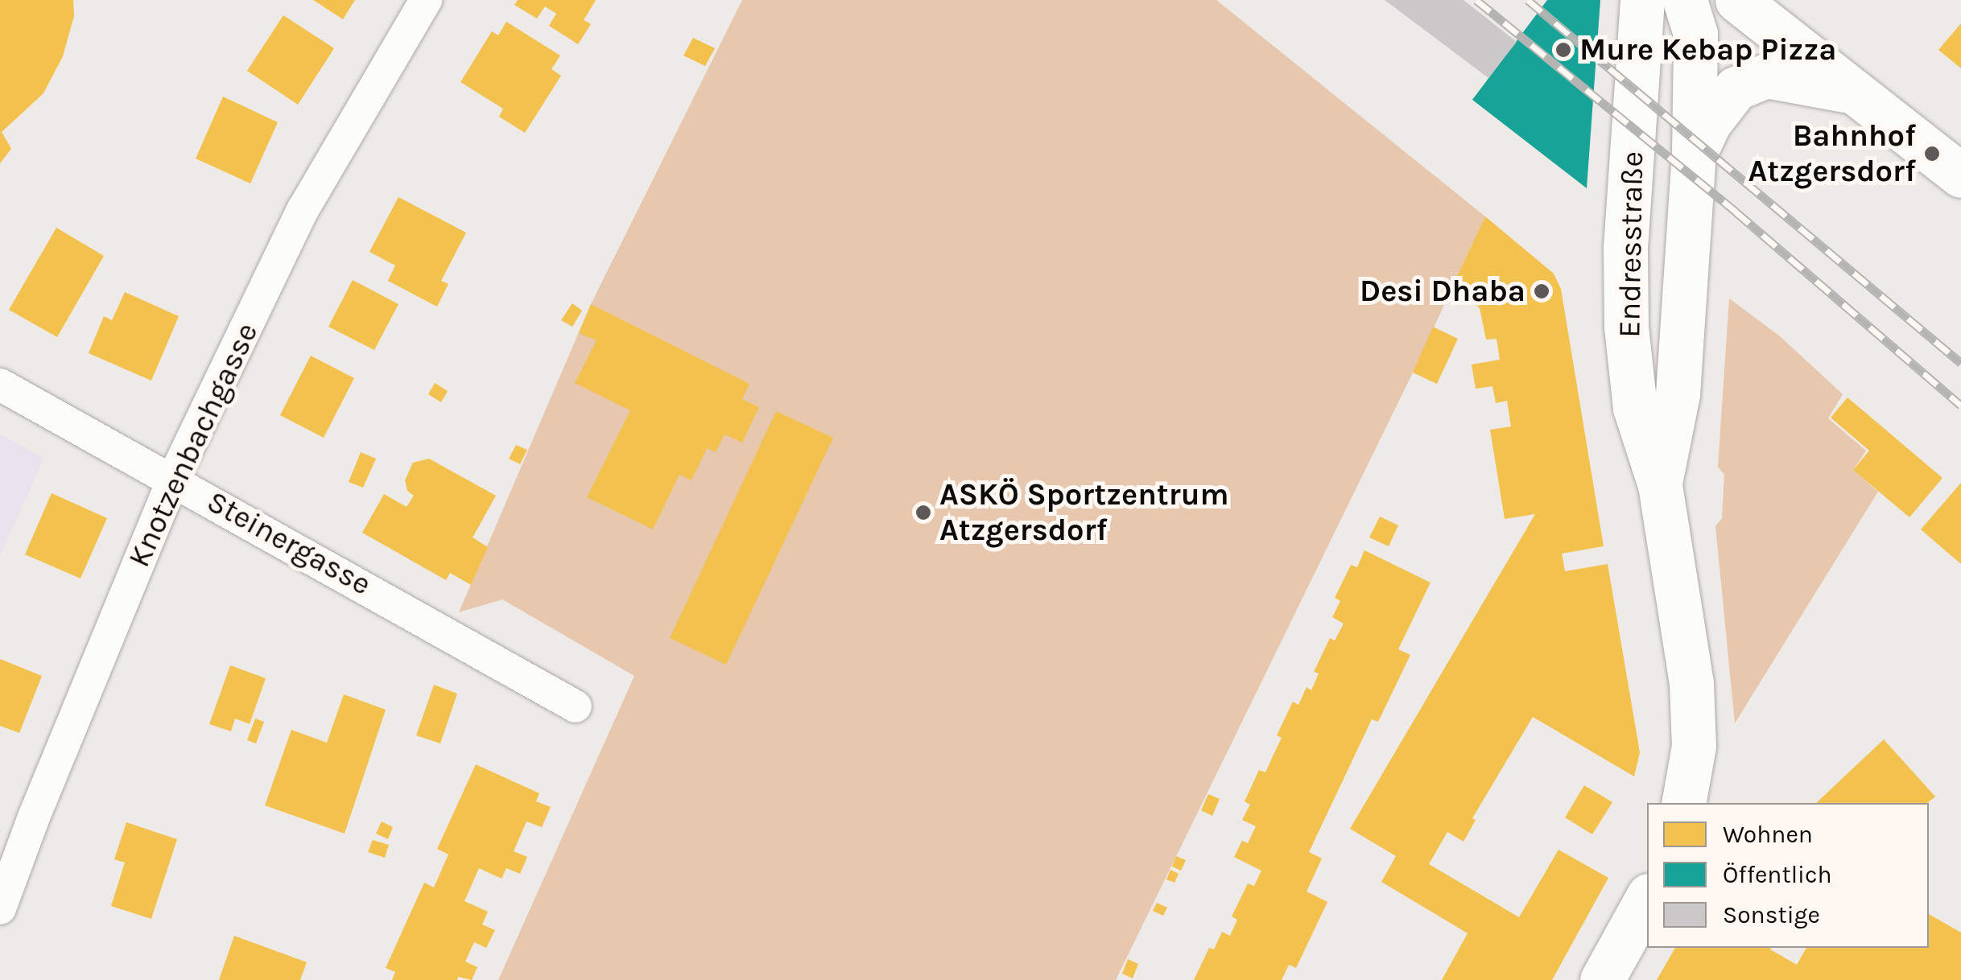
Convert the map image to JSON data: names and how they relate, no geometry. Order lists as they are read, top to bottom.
{
  "streets": {
    "street": ["Endresstraße", "Knotzenbachgasse", "Steinergasse"]
  },
  "crossings": [
    ["Knotzenbachgasse", "Steinergasse"]
  ],
  "places": [
    "Mure Kebap Pizza",
    "Bahnhof Atzgersdorf",
    "Desi Dhaba",
    "ASKÖ Sportzentrum Atzgersdorf"
  ],
  "legend": ["Wohnen", "Öffentlich", "Sonstige"]
}
